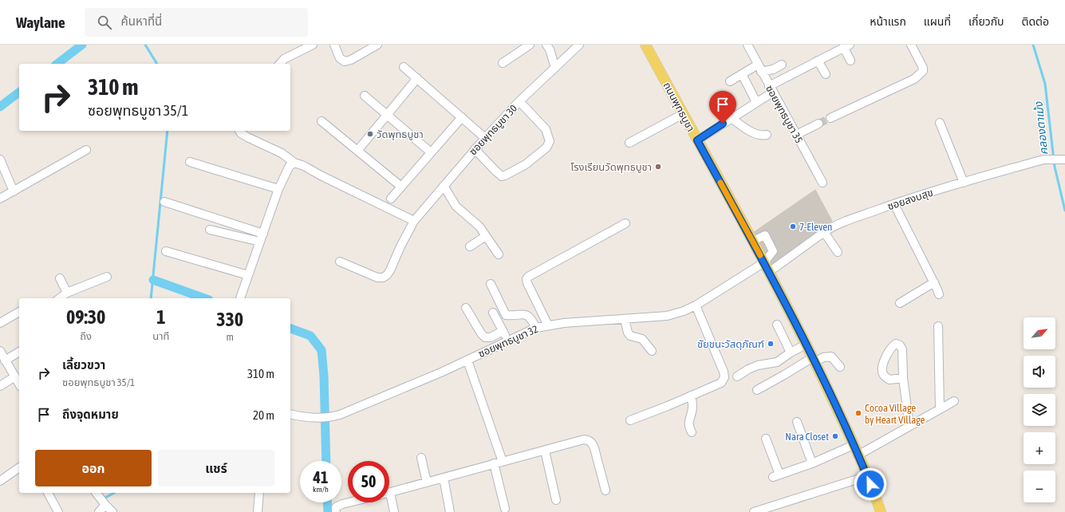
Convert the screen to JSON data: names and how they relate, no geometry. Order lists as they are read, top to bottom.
{
  "streets": {
    "main road": ["ถนนพุทธบูชา"],
    "street": [
      "ซอยพุทธบูชา 35",
      "ซอยพุทธบูชา 30",
      "ซอยสงบสุข",
      "ซอยพุทธบูชา 32"
    ]
  },
  "crossings": [
    ["ถนนพุทธบูชา", "ซอยสงบสุข"],
    ["ถนนพุทธบูชา", "ซอยพุทธบูชา 32"],
    ["ซอยสงบสุข", "ซอยพุทธบูชา 32"]
  ],
  "water": ["คลองตาเม้ง"],
  "places": [
    "วัดพุทธบูชา",
    "โรงเรียนวัดพุทธบูชา",
    "7-Eleven",
    "ชัยชนะวัสดุภัณฑ์",
    "Cocoa Village by Heart Village",
    "Nara Closet"
  ],
  "north": "top right",
  "page": {
    "header": "Waylane",
    "search": "ค้นหาที่นี่",
    "nav": [
      "หน้าแรก",
      "แผนที่",
      "เกี่ยวกับ",
      "ติดต่อ"
    ],
    "turn": ["310 m", "ซอยพุทธบูชา 35/1"],
    "eta": [
      "09:30",
      "ถึง",
      "1",
      "นาที",
      "330",
      "m"
    ],
    "map_buttons": ["+", "−"],
    "list": [
      {
        "name": "เลี้ยวขวา",
        "note": "ซอยพุทธบูชา 35/1",
        "value": "310 m"
      },
      {
        "name": "ถึงจุดหมาย",
        "value": "20 m"
      }
    ],
    "buttons": ["ออก", "แชร์"],
    "speed": "41 km/h",
    "limit": "50"
  }
}
